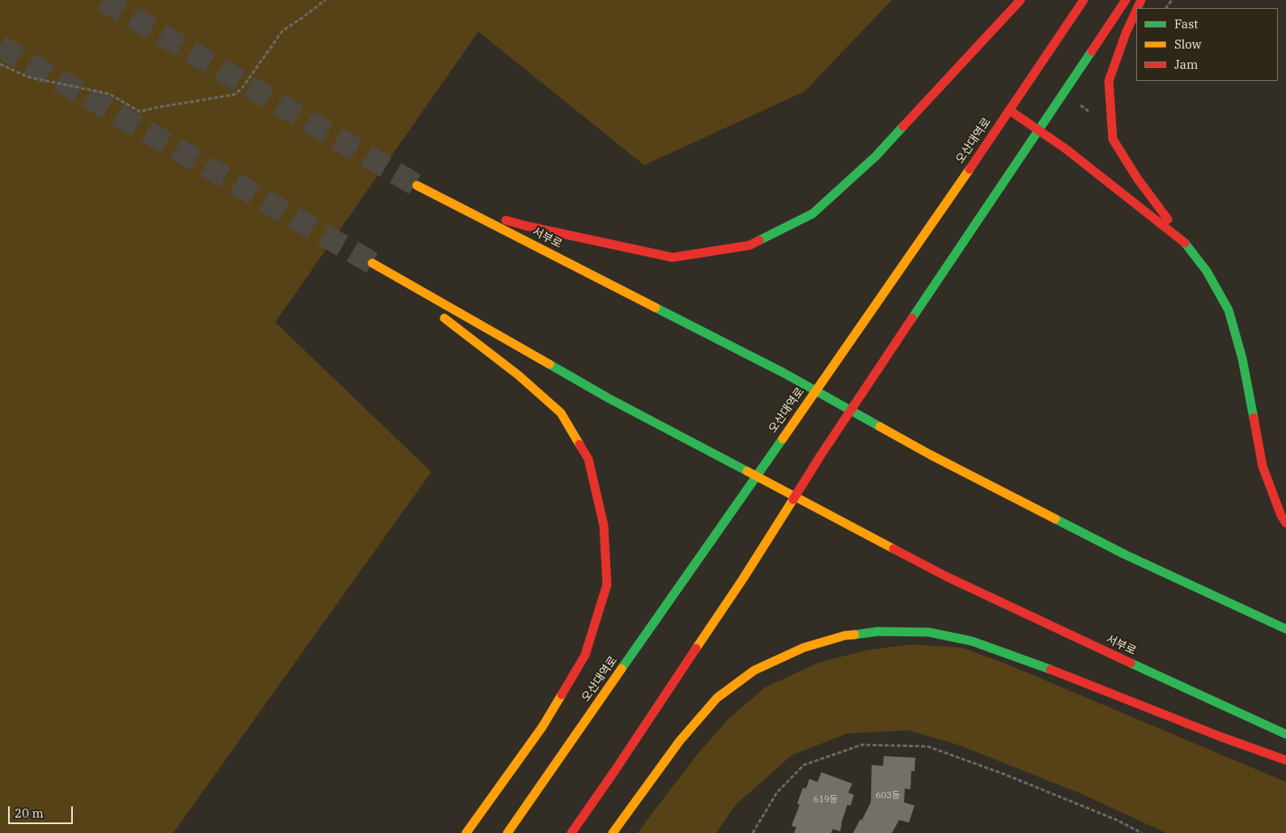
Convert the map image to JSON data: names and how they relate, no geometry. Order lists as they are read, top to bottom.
{
  "streets": {
    "main road": ["오산대역로", "서부로"]
  },
  "house_numbers": ["603동", "619동"],
  "legend": ["Fast", "Slow", "Jam"],
  "scale_bar": "20 m"
}
